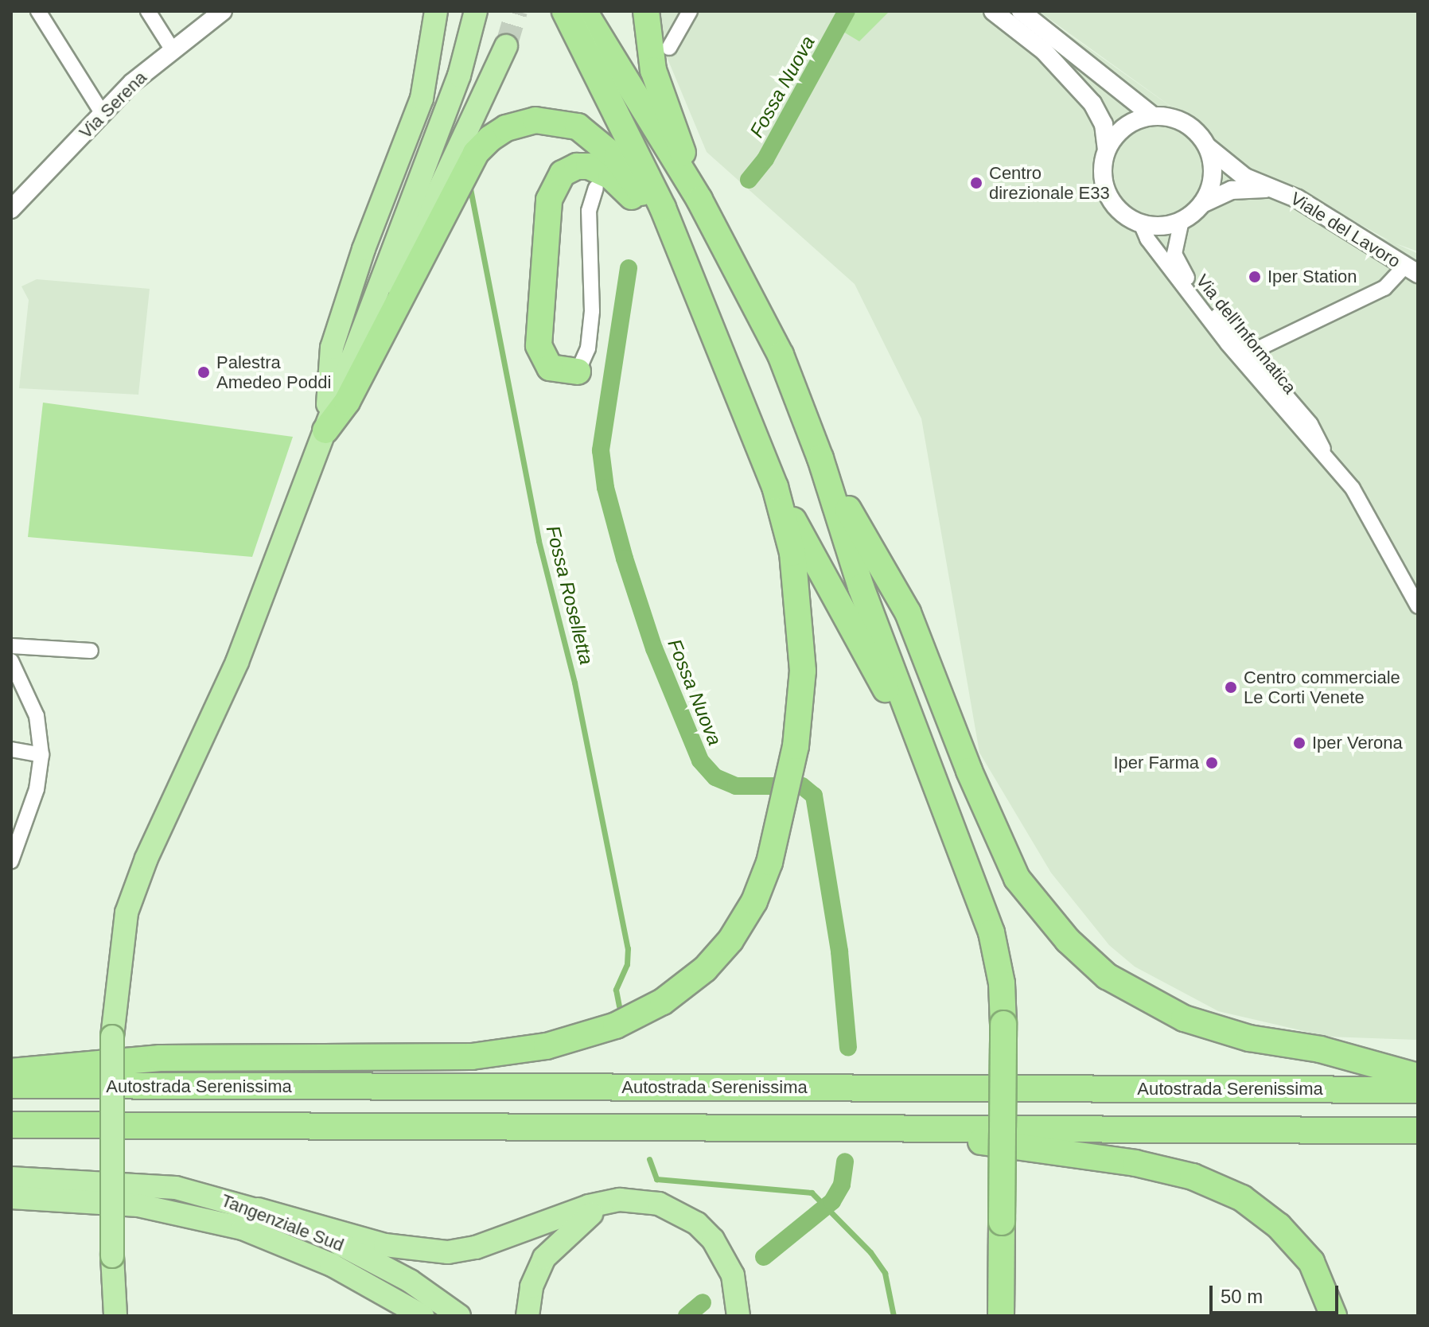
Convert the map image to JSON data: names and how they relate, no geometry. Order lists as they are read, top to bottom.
{
  "streets": {
    "highway": ["Autostrada Serenissima", "Tangenziale Sud"],
    "street": ["Via Serena", "Viale del Lavoro", "Via dell'Informatica"]
  },
  "crossings": [
    ["Viale del Lavoro", "Via dell'Informatica"]
  ],
  "water": ["Fossa Nuova", "Fossa Roselletta"],
  "places": [
    "Centro direzionale E33",
    "Iper Station",
    "Palestra Amedeo Poddi",
    "Centro commerciale Le Corti Venete",
    "Iper Verona",
    "Iper Farma"
  ],
  "scale_bar": "50 m"
}
